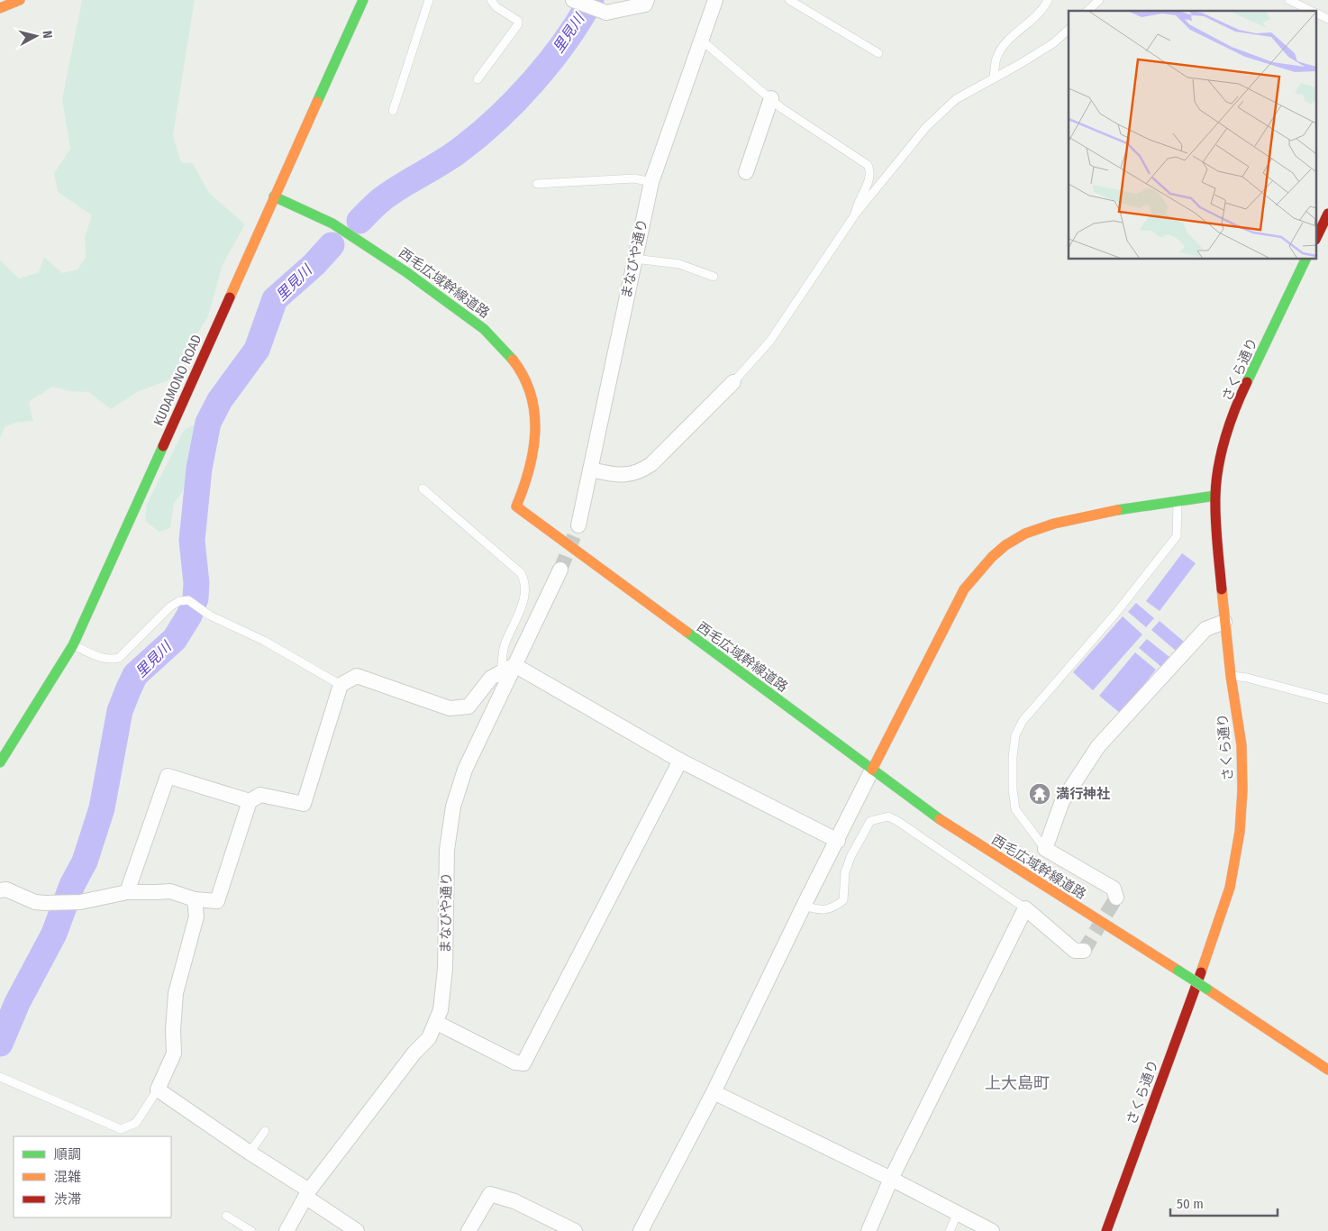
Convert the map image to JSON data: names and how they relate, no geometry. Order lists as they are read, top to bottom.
{
  "streets": {
    "main road": ["西毛広域幹線道路", "さくら通り", "KUDAMONO ROAD"],
    "street": ["まなびや通り"]
  },
  "crossings": [
    ["西毛広域幹線道路", "KUDAMONO ROAD"]
  ],
  "districts": ["上大島町"],
  "water": ["里見川"],
  "places": {
    "temple": ["満行神社"]
  },
  "legend": ["順調", "混雑", "渋滞"],
  "scale_bar": "50 m",
  "north": "right"
}
